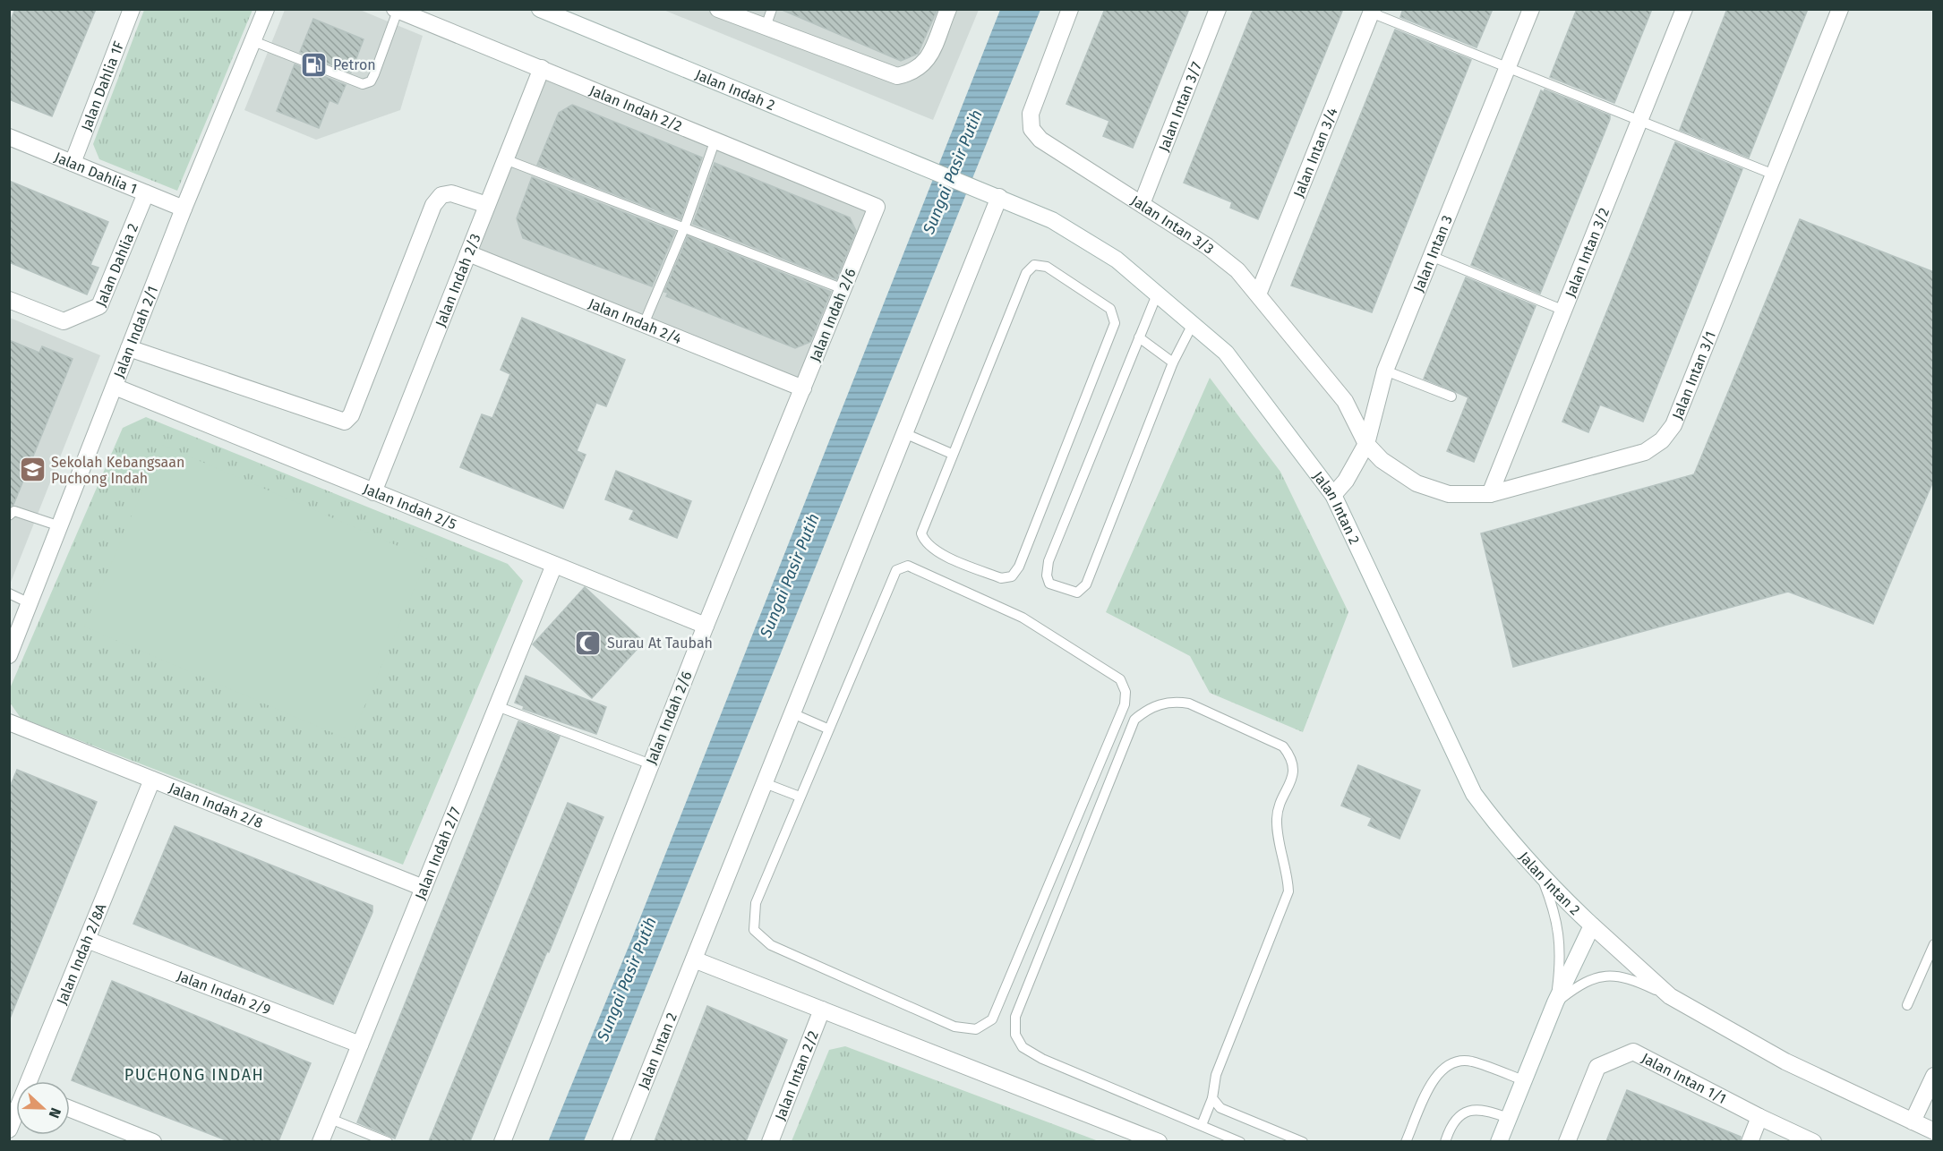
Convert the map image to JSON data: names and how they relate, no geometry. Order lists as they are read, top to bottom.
{
  "streets": {
    "street": [
      "Jalan Dahlia 1F",
      "Jalan Indah 2",
      "Jalan Intan 3/7",
      "Jalan Indah 2/2",
      "Jalan Intan 3/4",
      "Jalan Dahlia 1",
      "Jalan Intan 3/3",
      "Jalan Intan 3/2",
      "Jalan Intan 3",
      "Jalan Dahlia 2",
      "Jalan Indah 2/3",
      "Jalan Indah 2/6",
      "Jalan Indah 2/4",
      "Jalan Indah 2/1",
      "Jalan Intan 3/1",
      "Jalan Indah 2/5",
      "Jalan Intan 2",
      "Jalan Indah 2/8",
      "Jalan Indah 2/7",
      "Jalan Indah 2/8A",
      "Jalan Indah 2/9",
      "Jalan Intan 2/2",
      "Jalan Intan 1/1"
    ]
  },
  "crossings": [
    ["Jalan Dahlia 1F", "Jalan Dahlia 1"],
    ["Jalan Indah 2", "Jalan Intan 2"],
    ["Jalan Intan 3/7", "Jalan Intan 3/3"],
    ["Jalan Indah 2/2", "Jalan Indah 2/3"],
    ["Jalan Indah 2/2", "Jalan Indah 2/6"],
    ["Jalan Intan 3/4", "Jalan Intan 3/3"],
    ["Jalan Dahlia 1", "Jalan Dahlia 2"],
    ["Jalan Dahlia 1", "Jalan Indah 2/1"],
    ["Jalan Intan 3/3", "Jalan Intan 3"],
    ["Jalan Intan 3/3", "Jalan Intan 3/1"],
    ["Jalan Intan 3/2", "Jalan Intan 3/1"],
    ["Jalan Intan 3", "Jalan Intan 3/1"],
    ["Jalan Intan 3", "Jalan Intan 2"],
    ["Jalan Indah 2/3", "Jalan Indah 2/4"],
    ["Jalan Indah 2/3", "Jalan Indah 2/5"],
    ["Jalan Indah 2/6", "Jalan Indah 2/4"],
    ["Jalan Indah 2/6", "Jalan Indah 2/5"],
    ["Jalan Indah 2/1", "Jalan Indah 2/5"],
    ["Jalan Indah 2/5", "Jalan Indah 2/7"],
    ["Jalan Indah 2/8", "Jalan Indah 2/7"],
    ["Jalan Indah 2/8", "Jalan Indah 2/8A"],
    ["Jalan Indah 2/7", "Jalan Indah 2/9"],
    ["Jalan Indah 2/8A", "Jalan Indah 2/9"]
  ],
  "districts": ["PUCHONG INDAH"],
  "water": ["Sungai Pasir Putih"],
  "places": {
    "fuel station": ["Petron"],
    "school or university": ["Sekolah Kebangsaan Puchong Indah"],
    "mosque": ["Surau At Taubah"]
  },
  "north": "right"
}
